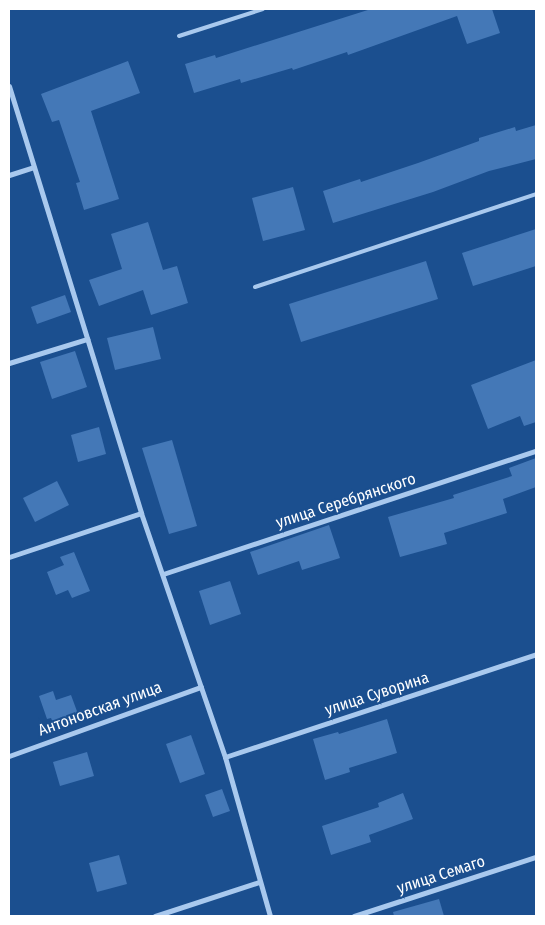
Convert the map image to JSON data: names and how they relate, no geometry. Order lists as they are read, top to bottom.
{
  "streets": {
    "street": [
      "улица Серебрянского",
      "улица Суворина",
      "Антоновская улица",
      "улица Семаго"
    ]
  }
}
